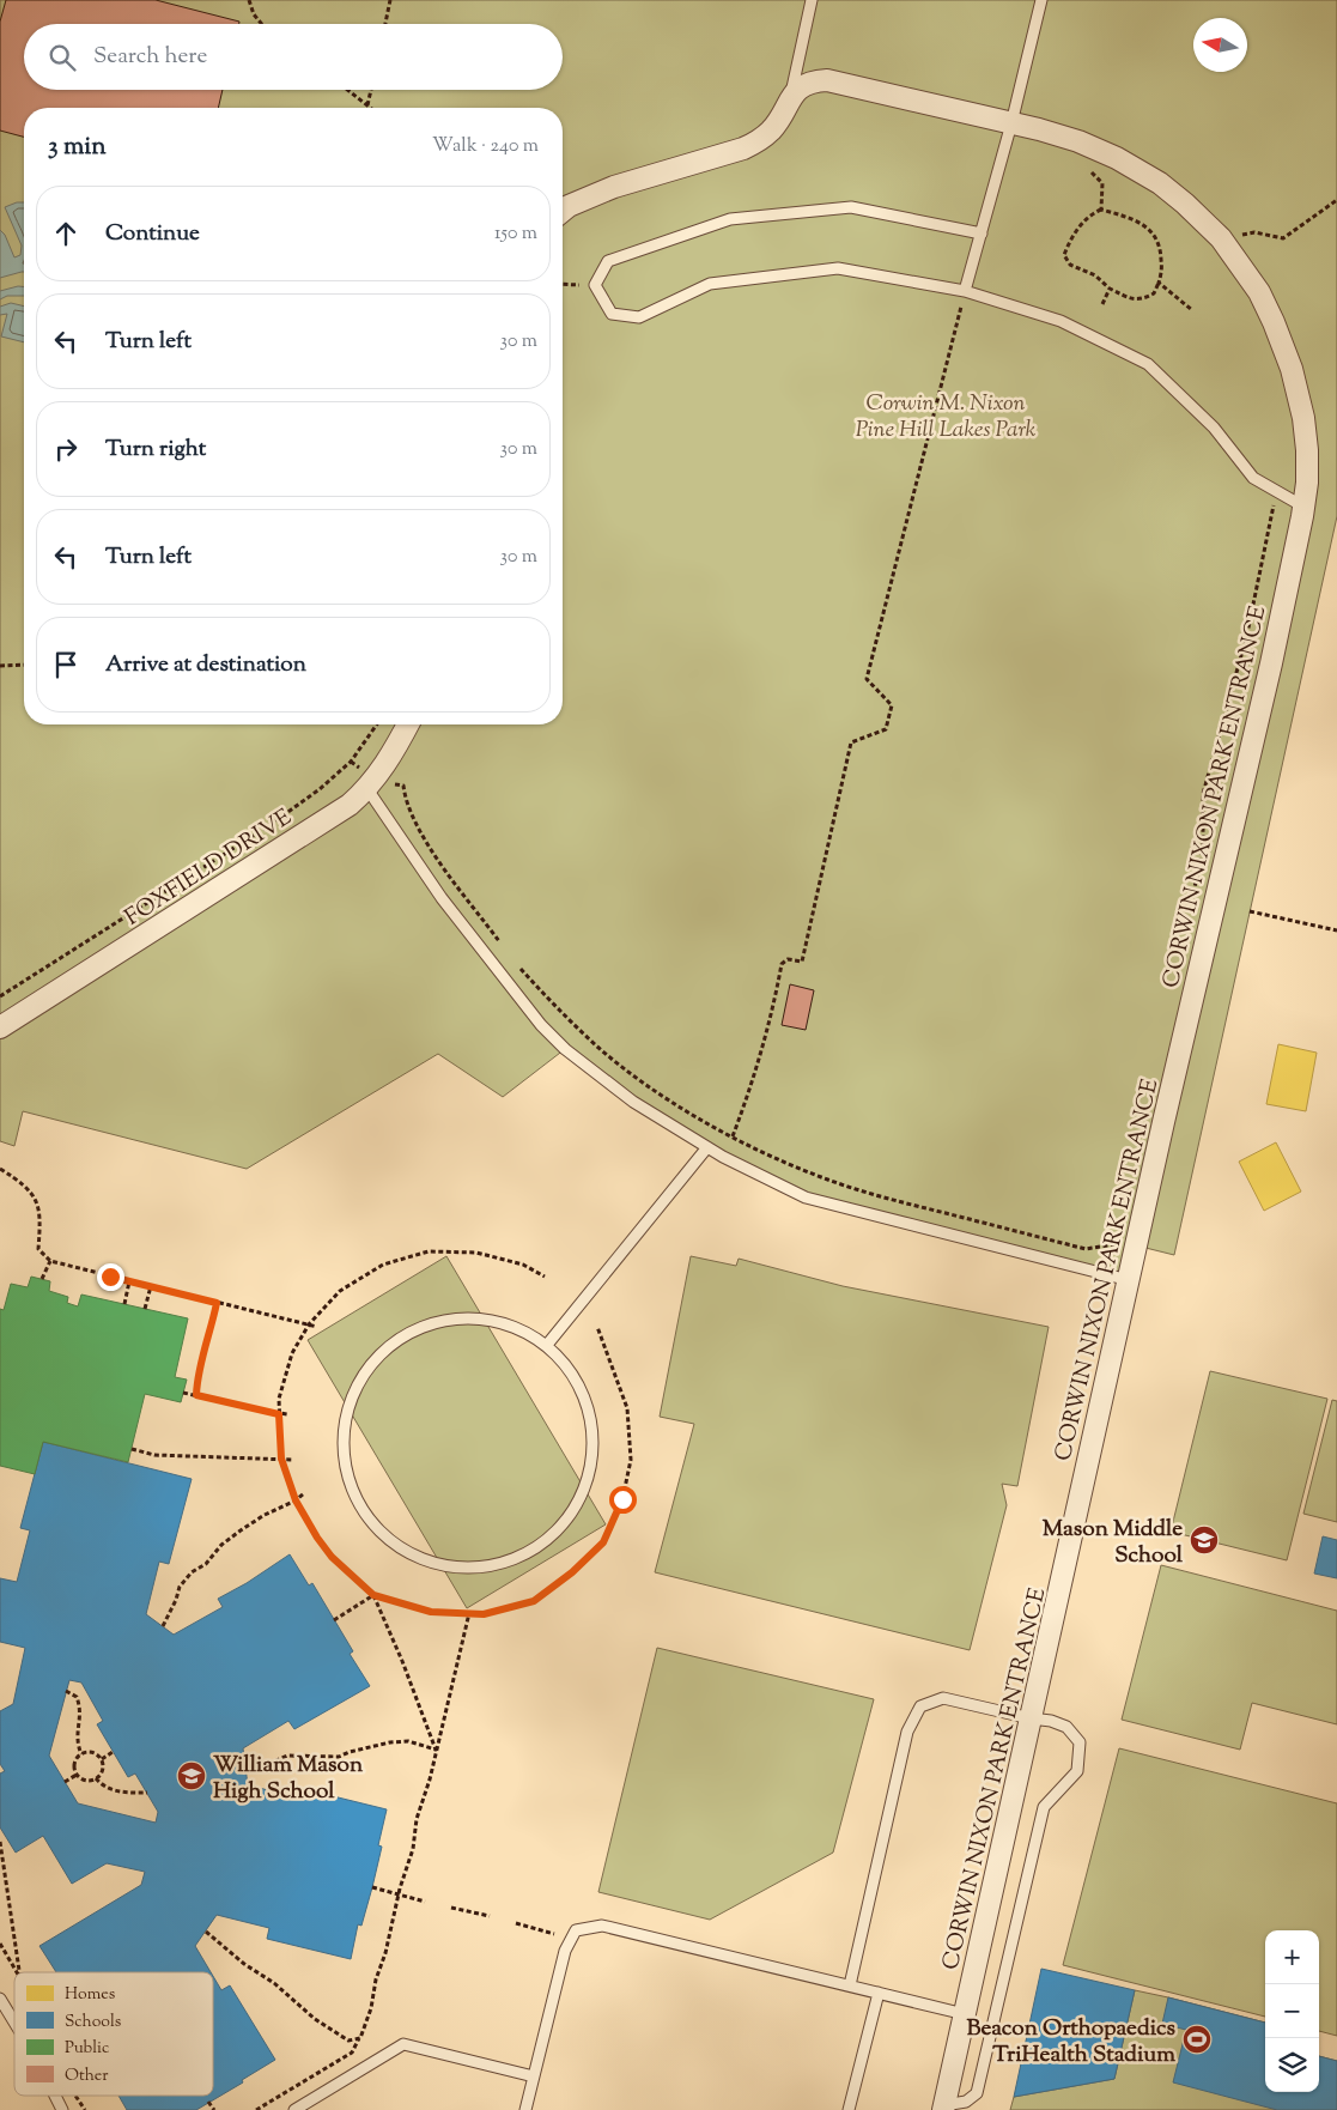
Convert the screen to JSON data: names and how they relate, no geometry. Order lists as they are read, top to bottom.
{
  "streets": {
    "street": ["CORWIN NIXON PARK ENTRANCE", "FOXFIELD DRIVE"]
  },
  "parks": ["Corwin M. Nixon Pine Hill Lakes Park"],
  "places": {
    "school or university": ["Mason Middle School", "William Mason High School"],
    "sports": ["Beacon Orthopaedics TriHealth Stadium"]
  },
  "legend": [
    "Homes",
    "Schools",
    "Public",
    "Other"
  ],
  "north": "left",
  "page": {
    "search": "Search here",
    "heading": ["3 min", "Walk · 240 m"],
    "list": [
      ["Continue", "150 m"],
      ["Turn left", "30 m"],
      ["Turn right", "30 m"],
      ["Turn left", "30 m"],
      "Arrive at destination"
    ],
    "map_buttons": ["+", "−"]
  }
}
